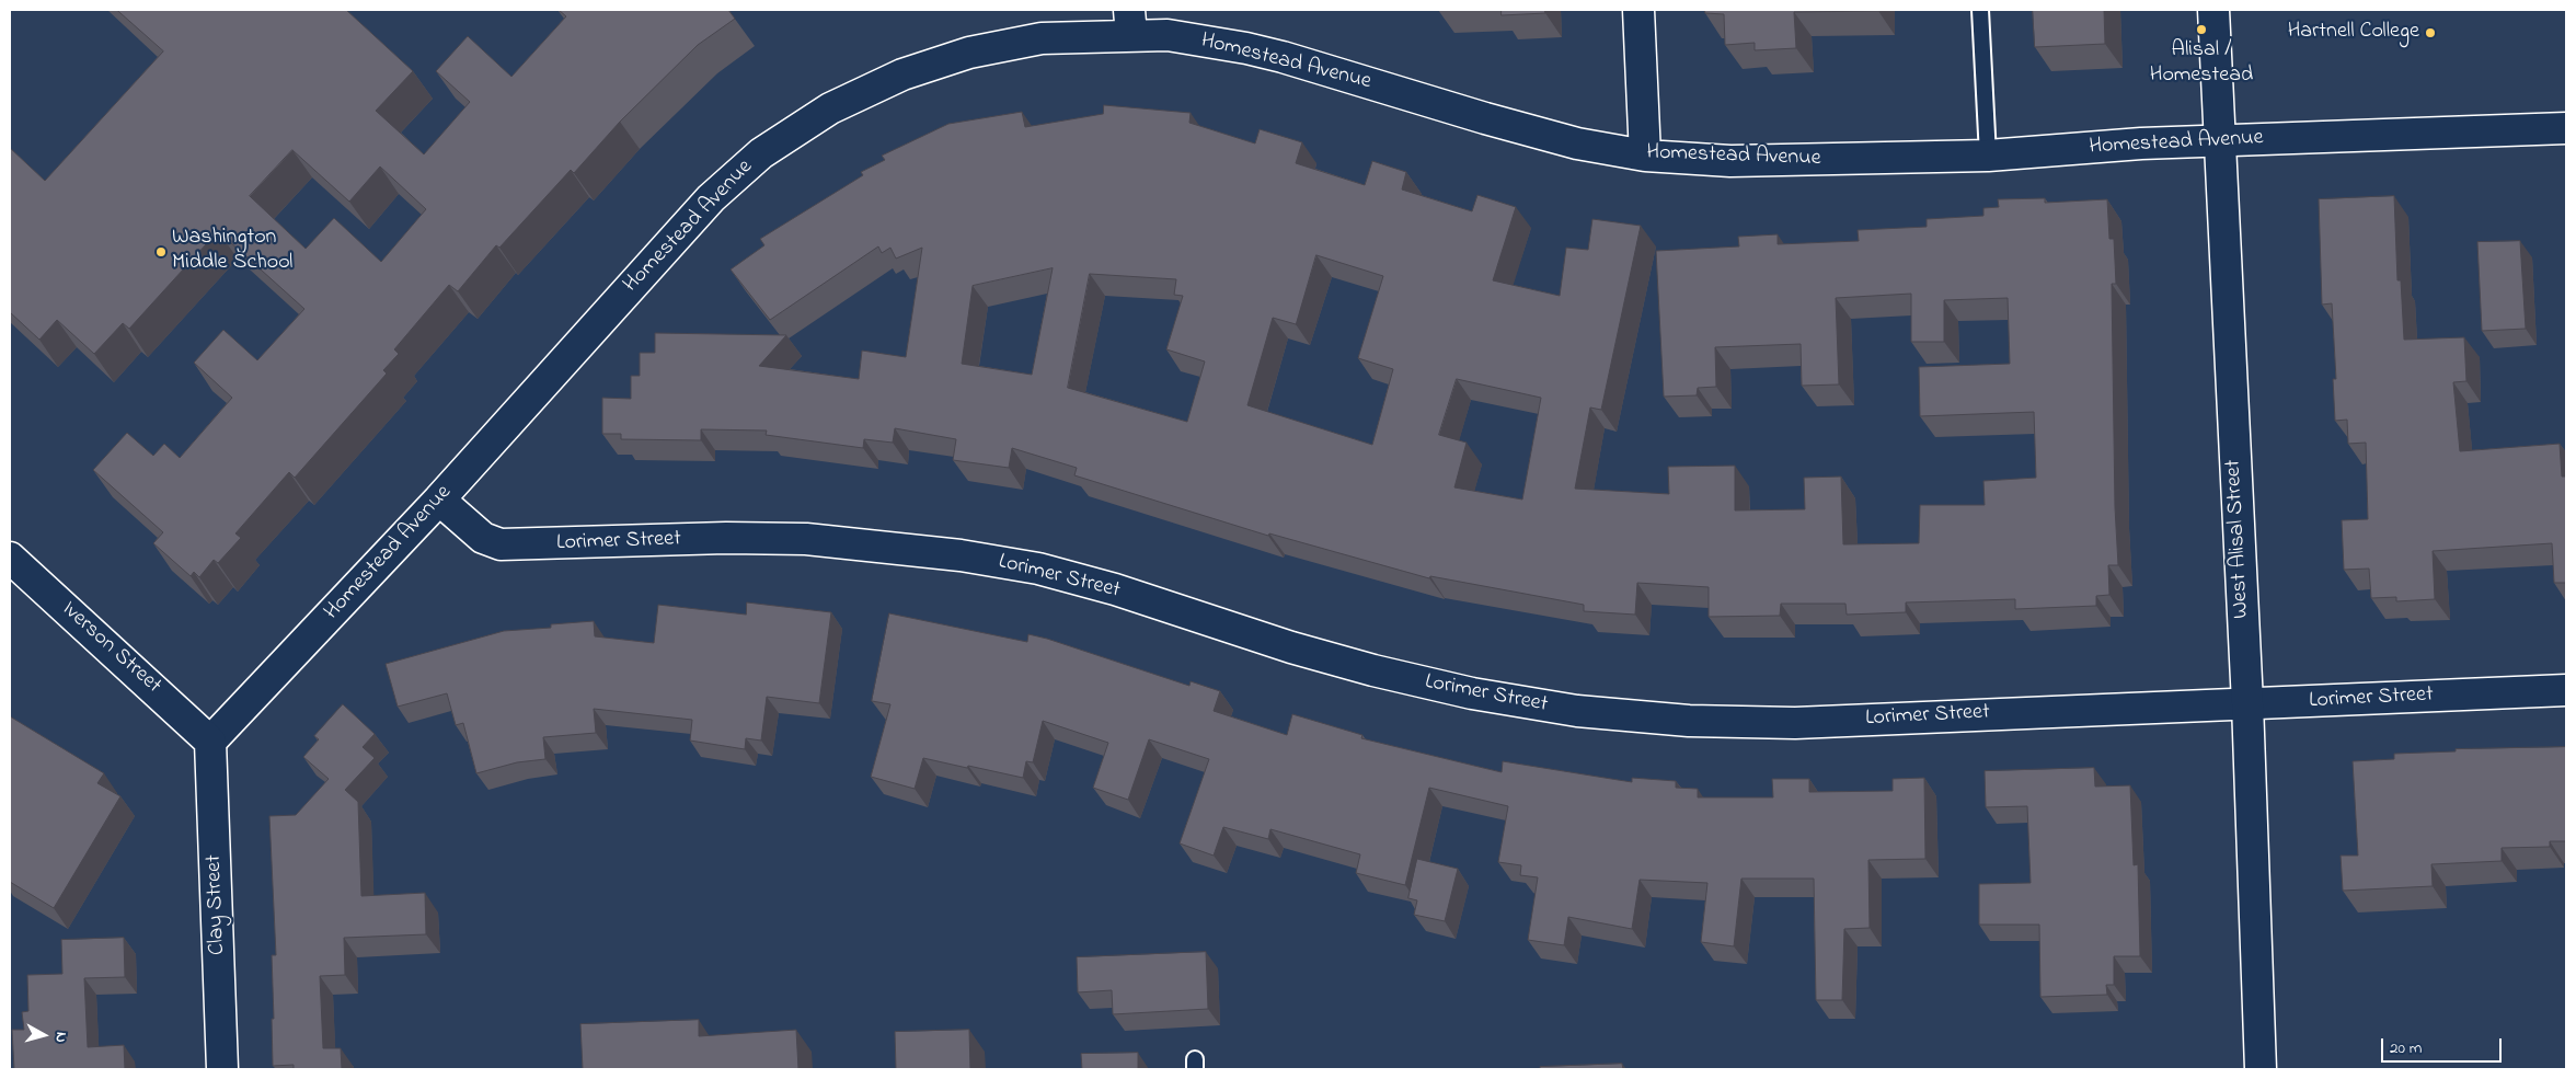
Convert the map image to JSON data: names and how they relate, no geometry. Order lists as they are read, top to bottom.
{
  "streets": {
    "street": [
      "Homestead Avenue",
      "West Alisal Street",
      "Lorimer Street",
      "Iverson Street",
      "Clay Street"
    ]
  },
  "crossings": [
    ["Homestead Avenue", "West Alisal Street"],
    ["Homestead Avenue", "Lorimer Street"],
    ["Homestead Avenue", "Iverson Street"],
    ["Homestead Avenue", "Clay Street"],
    ["West Alisal Street", "Lorimer Street"],
    ["Iverson Street", "Clay Street"]
  ],
  "places": ["Alisal / Homestead", "Hartnell College", "Washington Middle School"],
  "scale_bar": "20 m",
  "north": "right"
}
